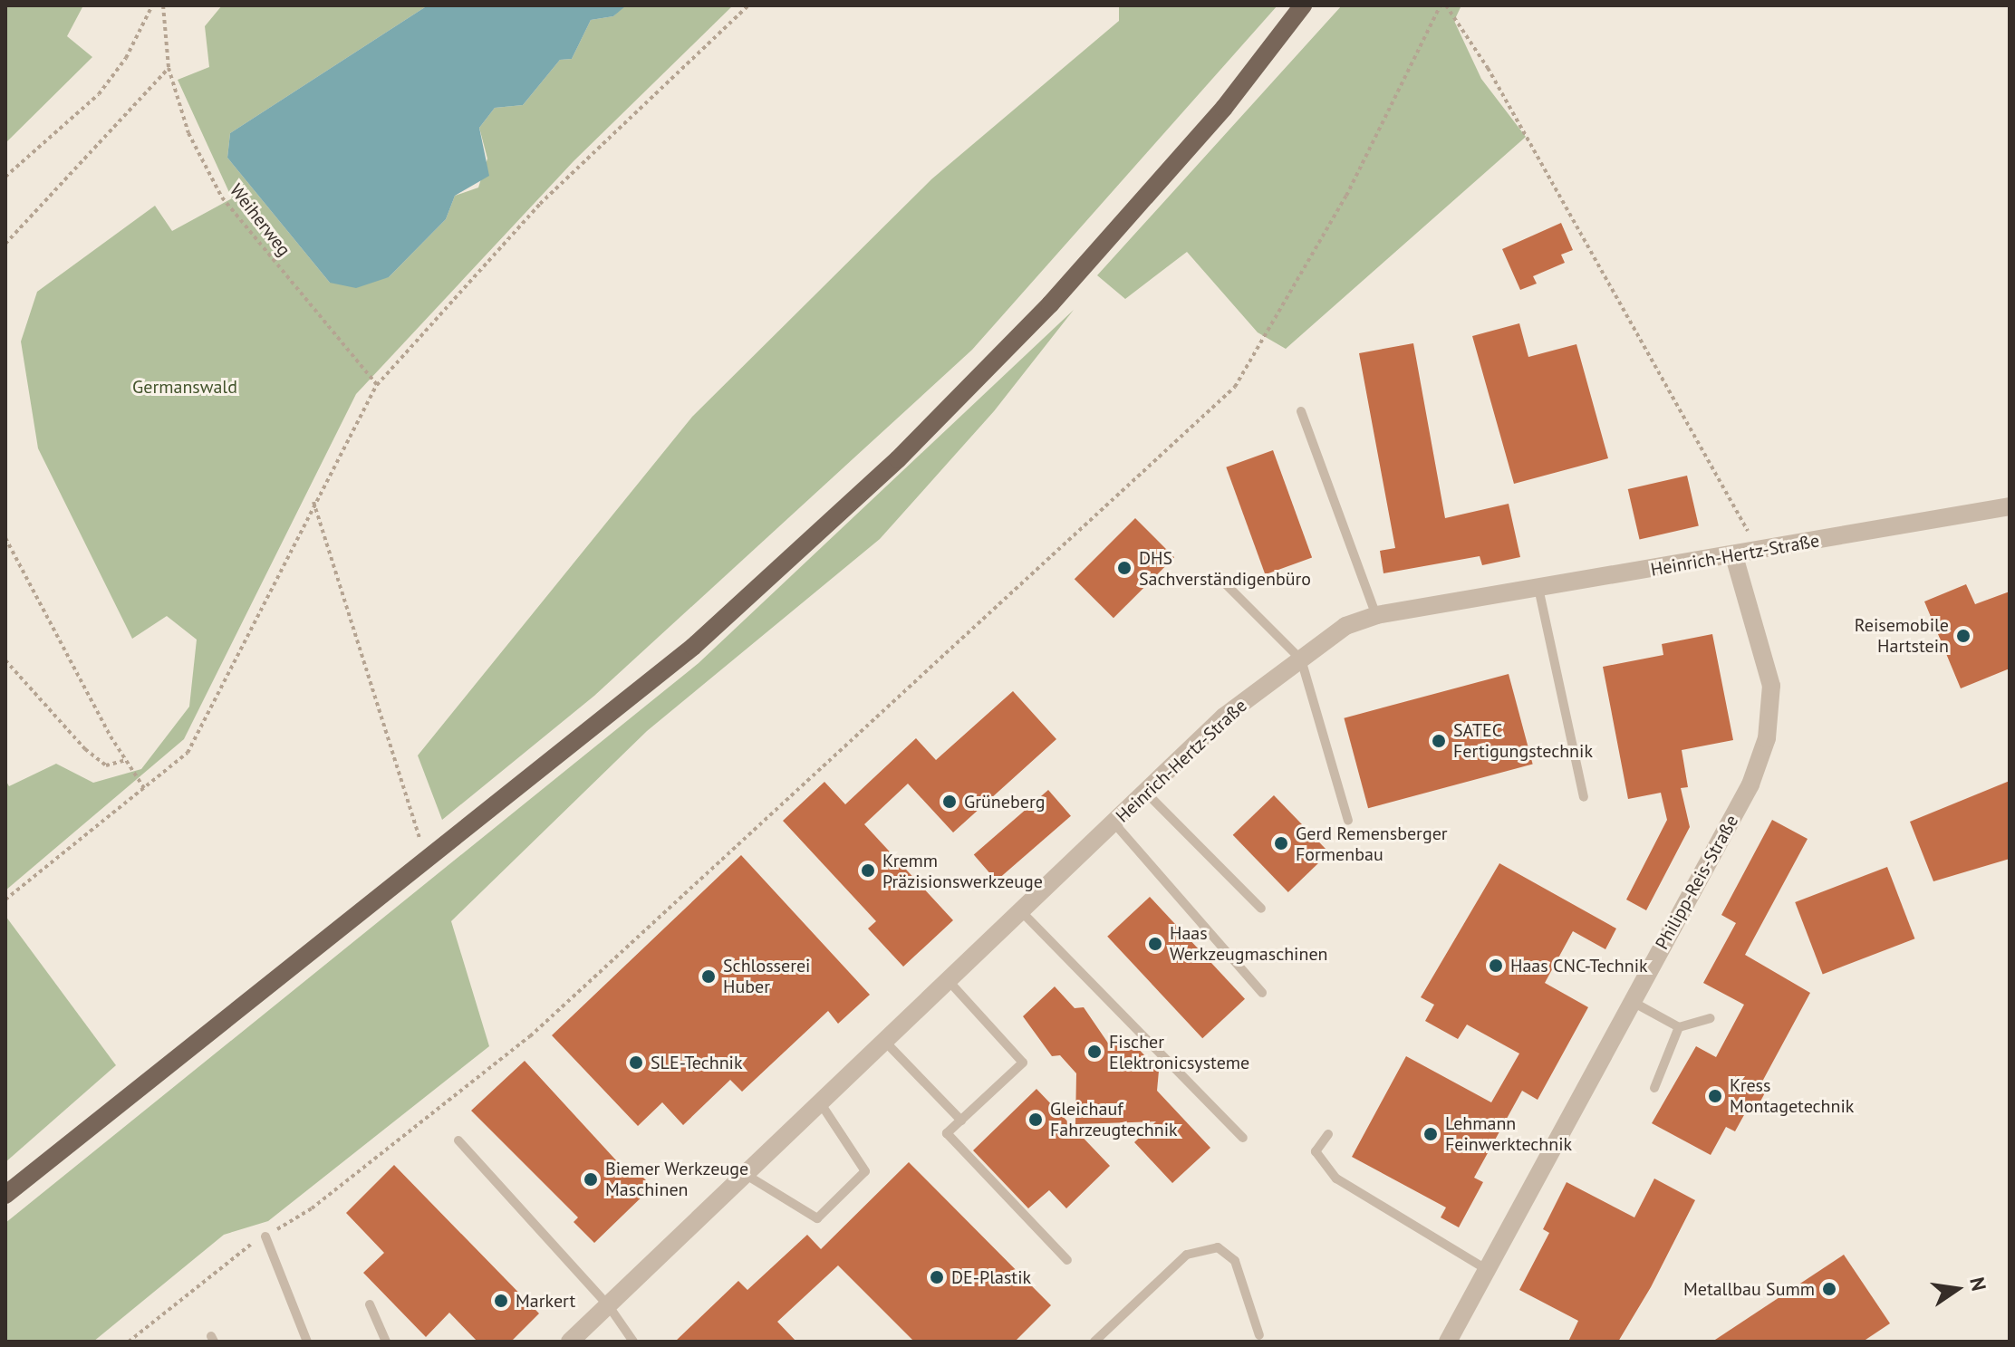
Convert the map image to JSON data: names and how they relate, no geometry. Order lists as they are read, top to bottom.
{
  "streets": {
    "street": ["Heinrich-Hertz-Straße", "Philipp-Reis-Straße"],
    "path": ["Weiherweg"]
  },
  "crossings": [
    ["Heinrich-Hertz-Straße", "Philipp-Reis-Straße"]
  ],
  "parks": ["Germanswald"],
  "places": [
    "DHS Sachverständigenbüro",
    "Reisemobile Hartstein",
    "SATEC Fertigungstechnik",
    "Grüneberg",
    "Gerd Remensberger Formenbau",
    "Kremm Präzisionswerkzeuge",
    "Haas Werkzeugmaschinen",
    "Haas CNC-Technik",
    "Schlosserei Huber",
    "Fischer Elektronicsysteme",
    "SLE-Technik",
    "Kress Montagetechnik",
    "Gleichauf Fahrzeugtechnik",
    "Lehmann Feinwerktechnik",
    "Biemer Werkzeuge Maschinen",
    "DE-Plastik",
    "Metallbau Summ",
    "Markert"
  ],
  "north": "right"
}
